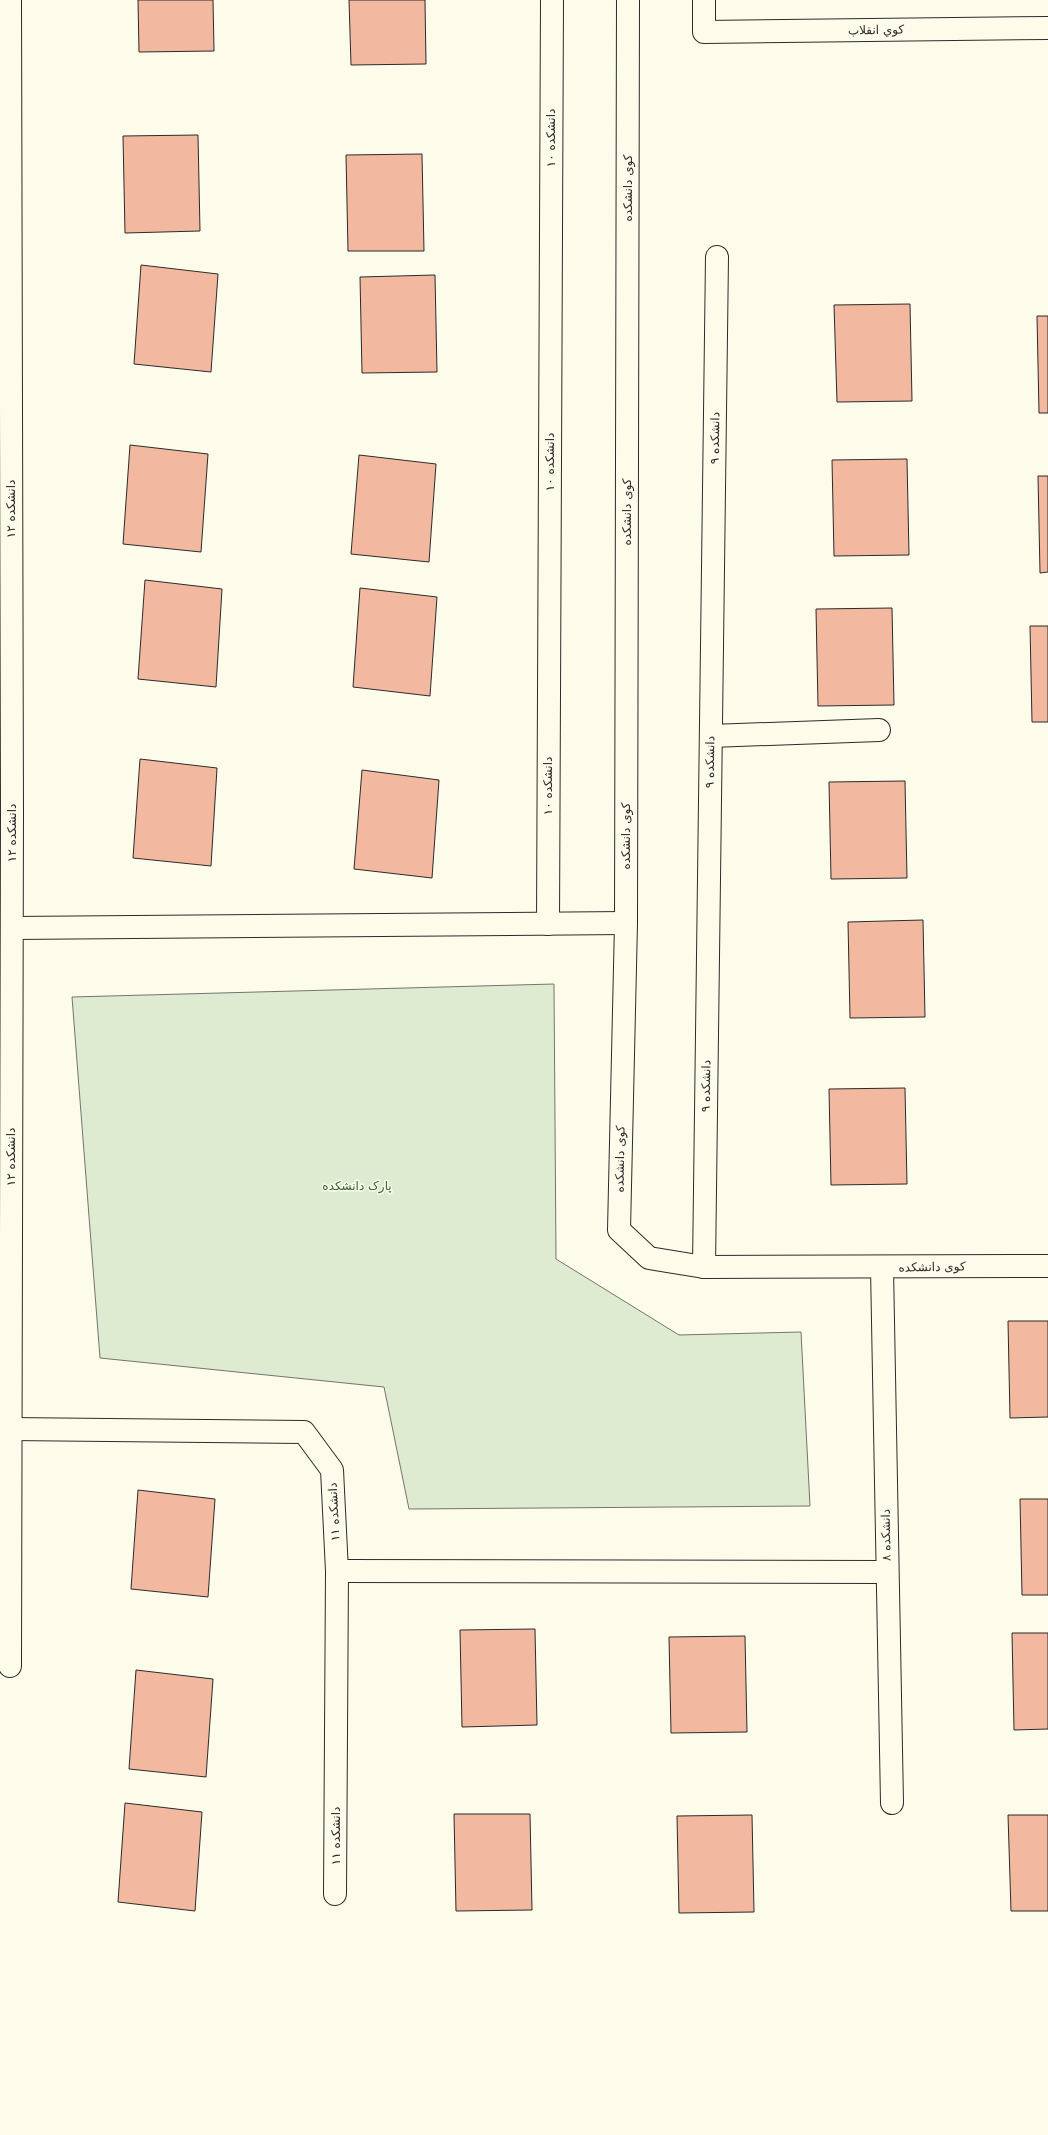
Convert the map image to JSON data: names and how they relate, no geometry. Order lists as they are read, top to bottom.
{
  "streets": {
    "street": [
      "كوي انقلاب",
      "دانشکده ۱۰",
      "کوی دانشکده",
      "دانشکده ۹",
      "دانشکده ۱۲",
      "دانشکده ۱۱",
      "دانشکده ۸"
    ]
  },
  "crossings": [
    ["کوی دانشکده", "دانشکده ۹"],
    ["کوی دانشکده", "دانشکده ۸"],
    ["دانشکده ۱۲", "دانشکده ۱۱"]
  ],
  "parks": ["پارک دانشکده"]
}
